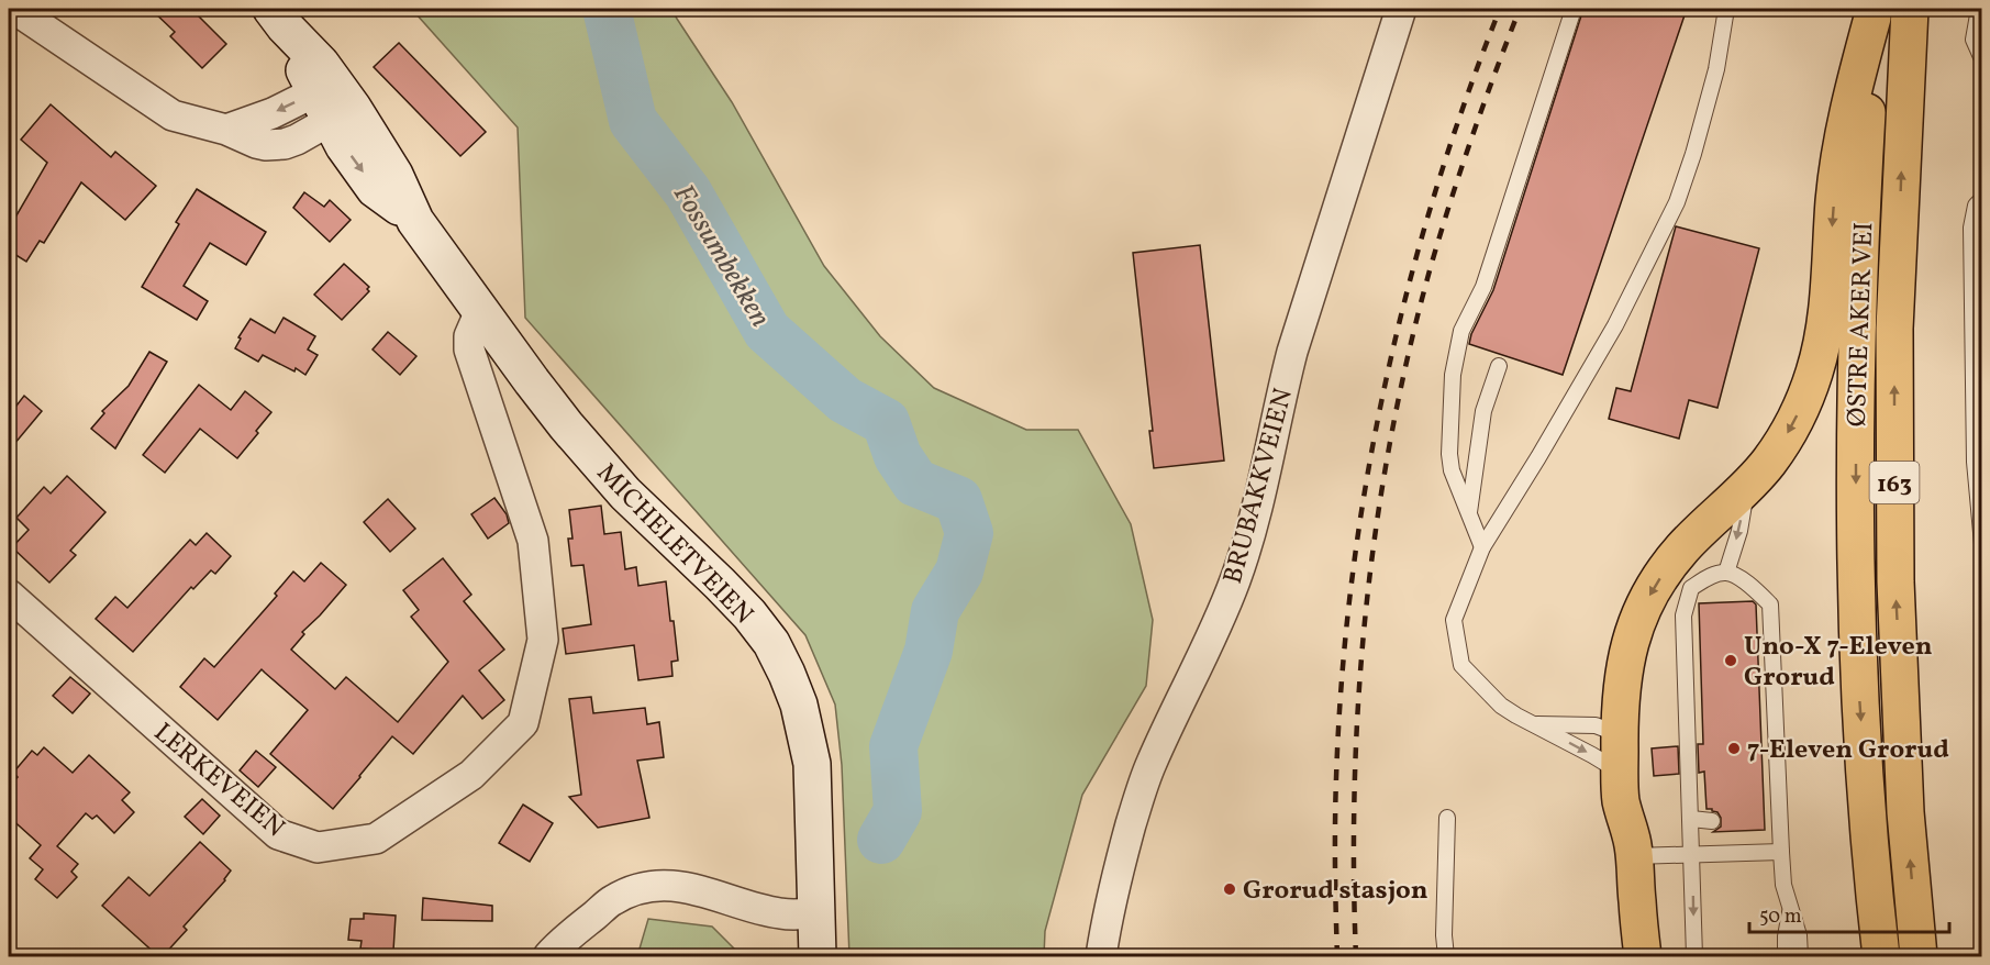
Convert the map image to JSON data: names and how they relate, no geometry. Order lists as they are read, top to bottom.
{
  "streets": {
    "highway": ["ØSTRE AKER VEI", "163"],
    "main road": ["MICHELETVEIEN"],
    "street": ["BRUBAKKVEIEN", "LERKEVEIEN"]
  },
  "crossings": [
    ["ØSTRE AKER VEI", "163"],
    ["MICHELETVEIEN", "LERKEVEIEN"]
  ],
  "water": ["Fossumbekken"],
  "places": ["Uno-X 7-Eleven Grorud", "7-Eleven Grorud", "Grorud stasjon"],
  "scale_bar": "50 m"
}
